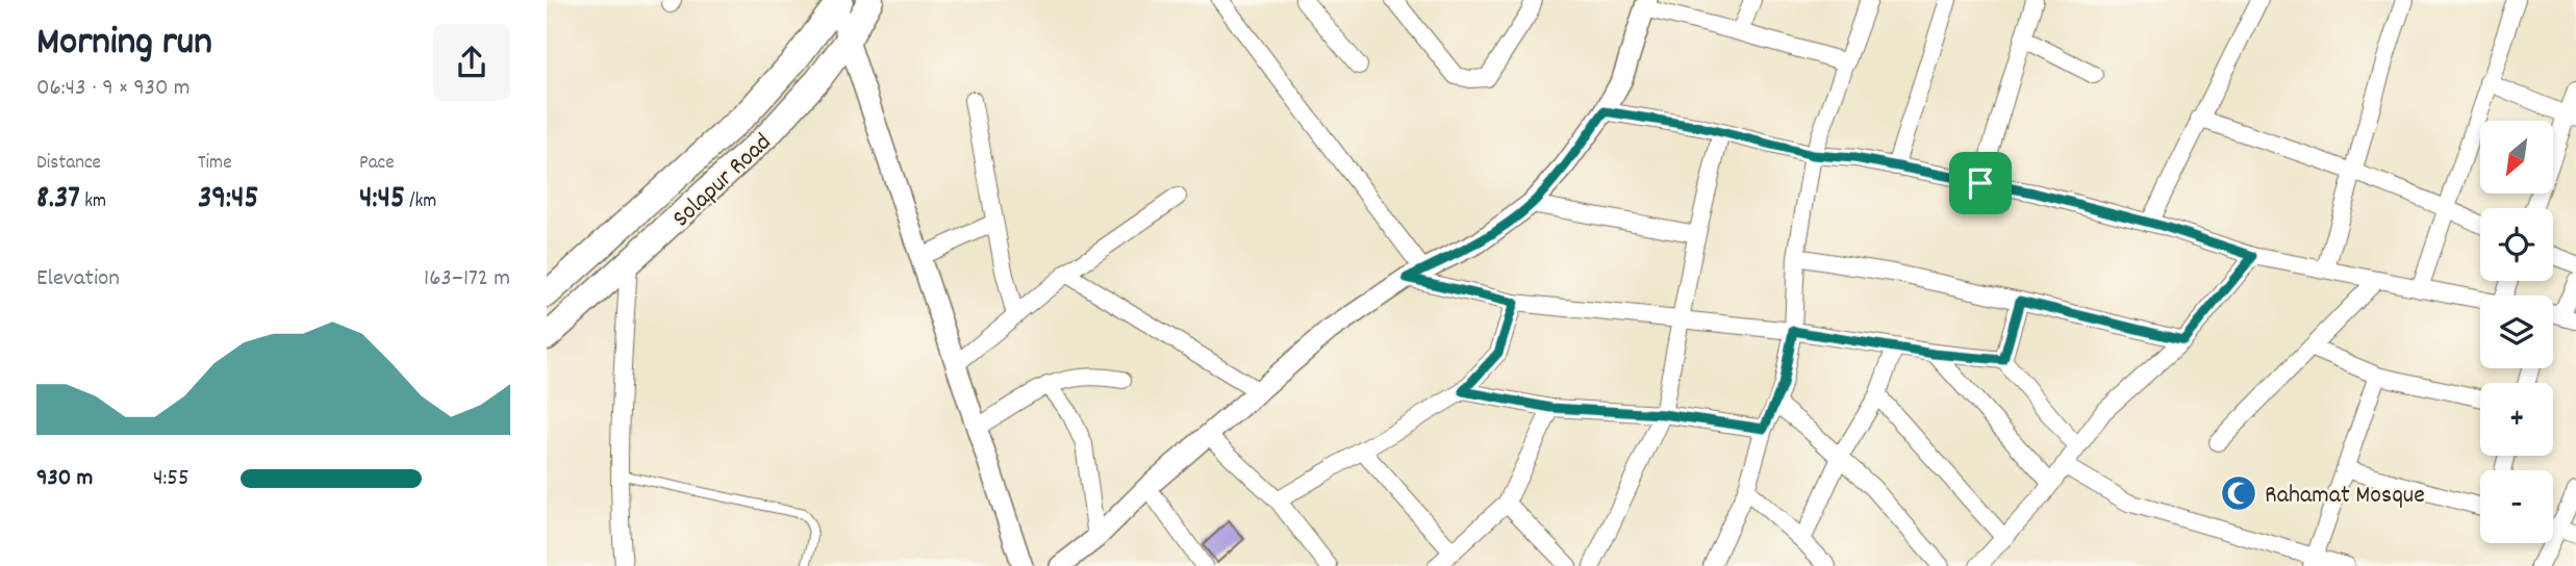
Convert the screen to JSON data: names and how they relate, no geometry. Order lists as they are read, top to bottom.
{
  "streets": {
    "main road": ["Solapur Road"]
  },
  "places": {
    "mosque": ["Rahamat Mosque"]
  },
  "north": "bottom left",
  "page": {
    "heading": ["Morning run", "06:43 · 9 × 930 m"],
    "map_buttons": ["+", "−"],
    "stats": [
      ["Distance", "8.37 km"],
      ["Time", "39:45"],
      ["Pace", "4:45 /km"]
    ],
    "chart": ["Elevation", "163–172 m"],
    "list": [
      {
        "name": "930 m",
        "note": "4:55"
      }
    ]
  }
}
